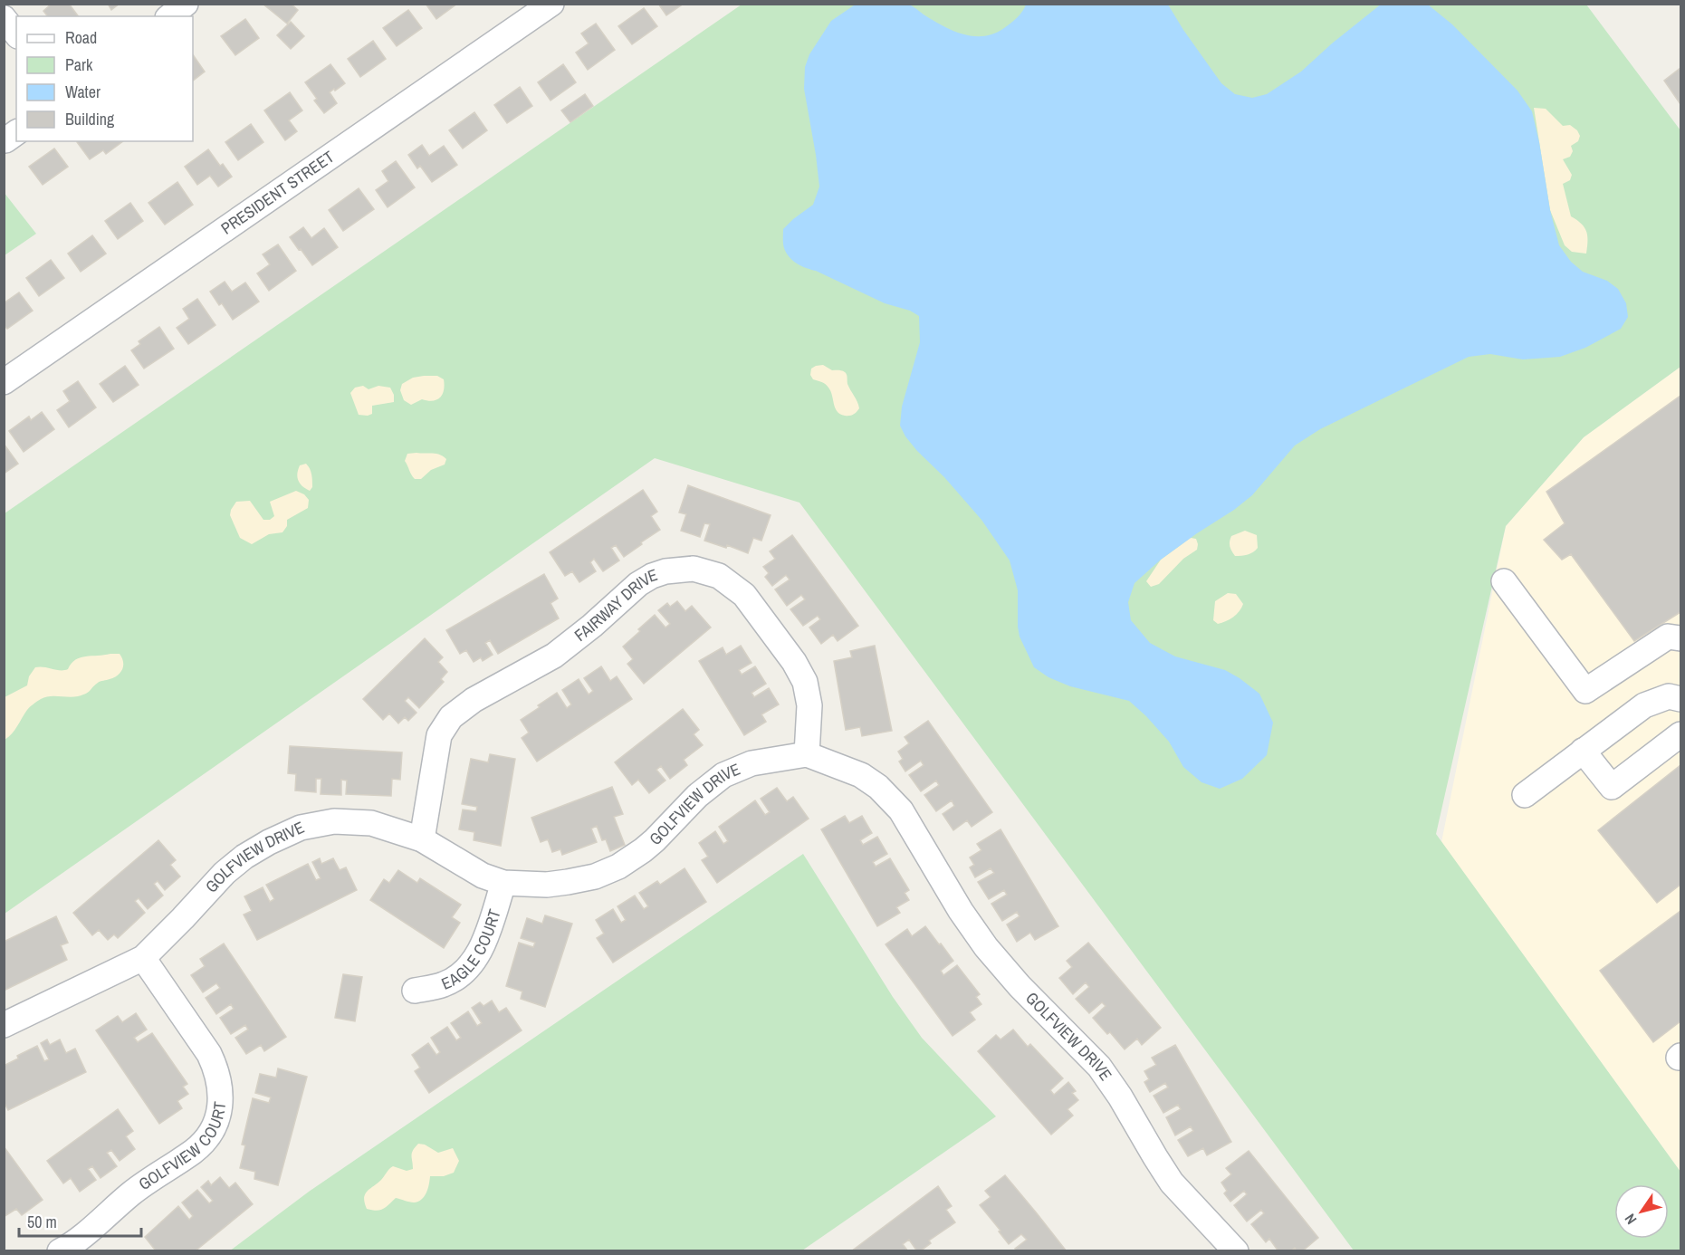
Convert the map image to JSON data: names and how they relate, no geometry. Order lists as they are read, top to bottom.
{
  "streets": {
    "street": [
      "PRESIDENT STREET",
      "FAIRWAY DRIVE",
      "GOLFVIEW DRIVE",
      "EAGLE COURT",
      "GOLFVIEW COURT"
    ]
  },
  "crossings": [
    ["FAIRWAY DRIVE", "GOLFVIEW DRIVE"],
    ["GOLFVIEW DRIVE", "EAGLE COURT"],
    ["GOLFVIEW DRIVE", "GOLFVIEW COURT"]
  ],
  "legend": [
    "Road",
    "Park",
    "Water",
    "Building"
  ],
  "scale_bar": "50 m",
  "north": "bottom left"
}
